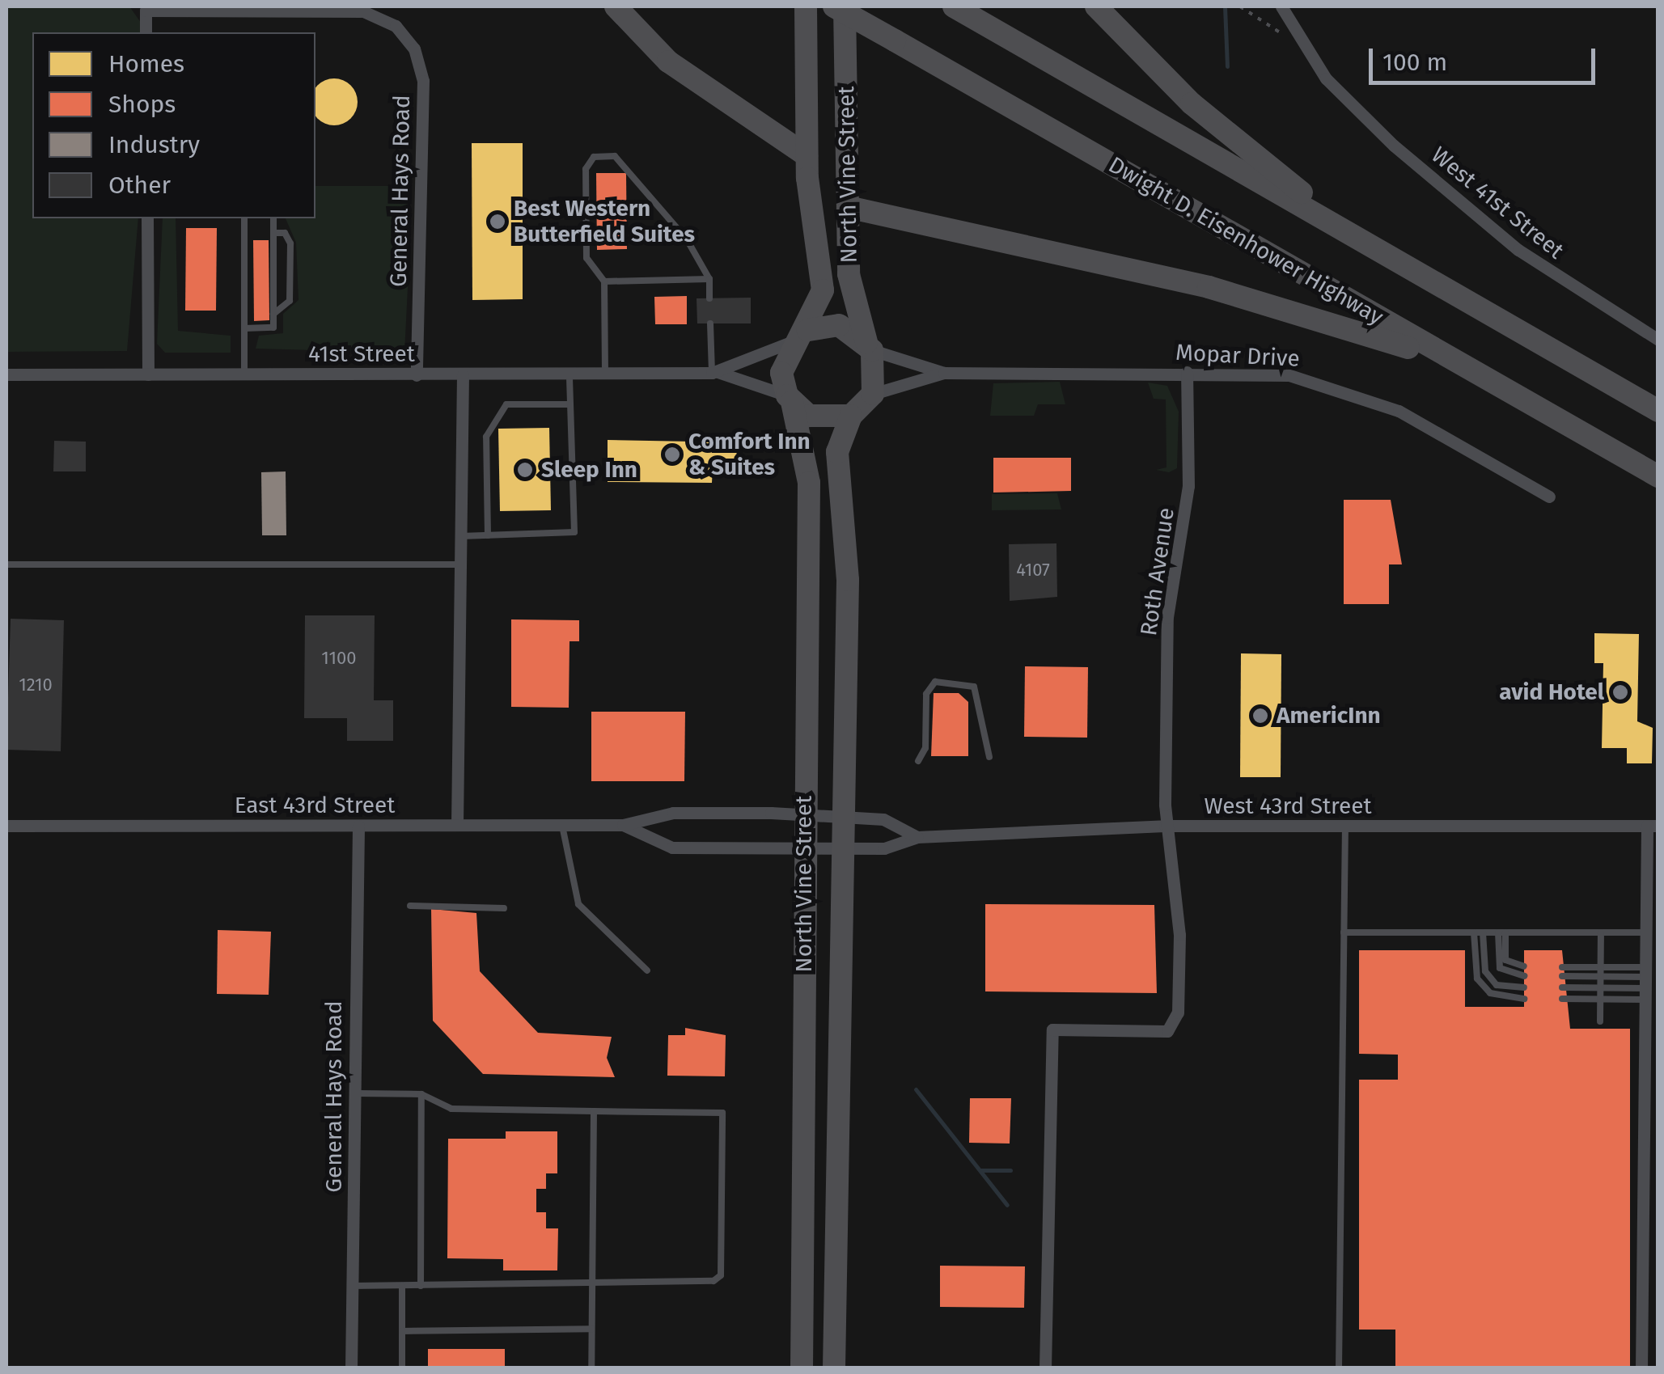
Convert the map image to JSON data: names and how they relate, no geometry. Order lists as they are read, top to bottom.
{
  "streets": {
    "highway": ["North Vine Street", "Dwight D. Eisenhower Highway"],
    "street": [
      "General Hays Road",
      "West 41st Street",
      "41st Street",
      "Mopar Drive",
      "Roth Avenue",
      "East 43rd Street",
      "West 43rd Street"
    ]
  },
  "crossings": [
    ["North Vine Street", "41st Street"],
    ["North Vine Street", "Mopar Drive"],
    ["North Vine Street", "East 43rd Street"],
    ["General Hays Road", "41st Street"],
    ["General Hays Road", "East 43rd Street"],
    ["41st Street", "Mopar Drive"],
    ["Mopar Drive", "Roth Avenue"],
    ["Roth Avenue", "West 43rd Street"],
    ["East 43rd Street", "West 43rd Street"]
  ],
  "places": [
    "Best Western Butterfield Suites",
    "Comfort Inn & Suites",
    "Sleep Inn",
    "avid Hotel",
    "AmericInn"
  ],
  "house_numbers": ["4107", "1100", "1210"],
  "legend": [
    "Homes",
    "Shops",
    "Industry",
    "Other"
  ],
  "scale_bar": "100 m"
}
